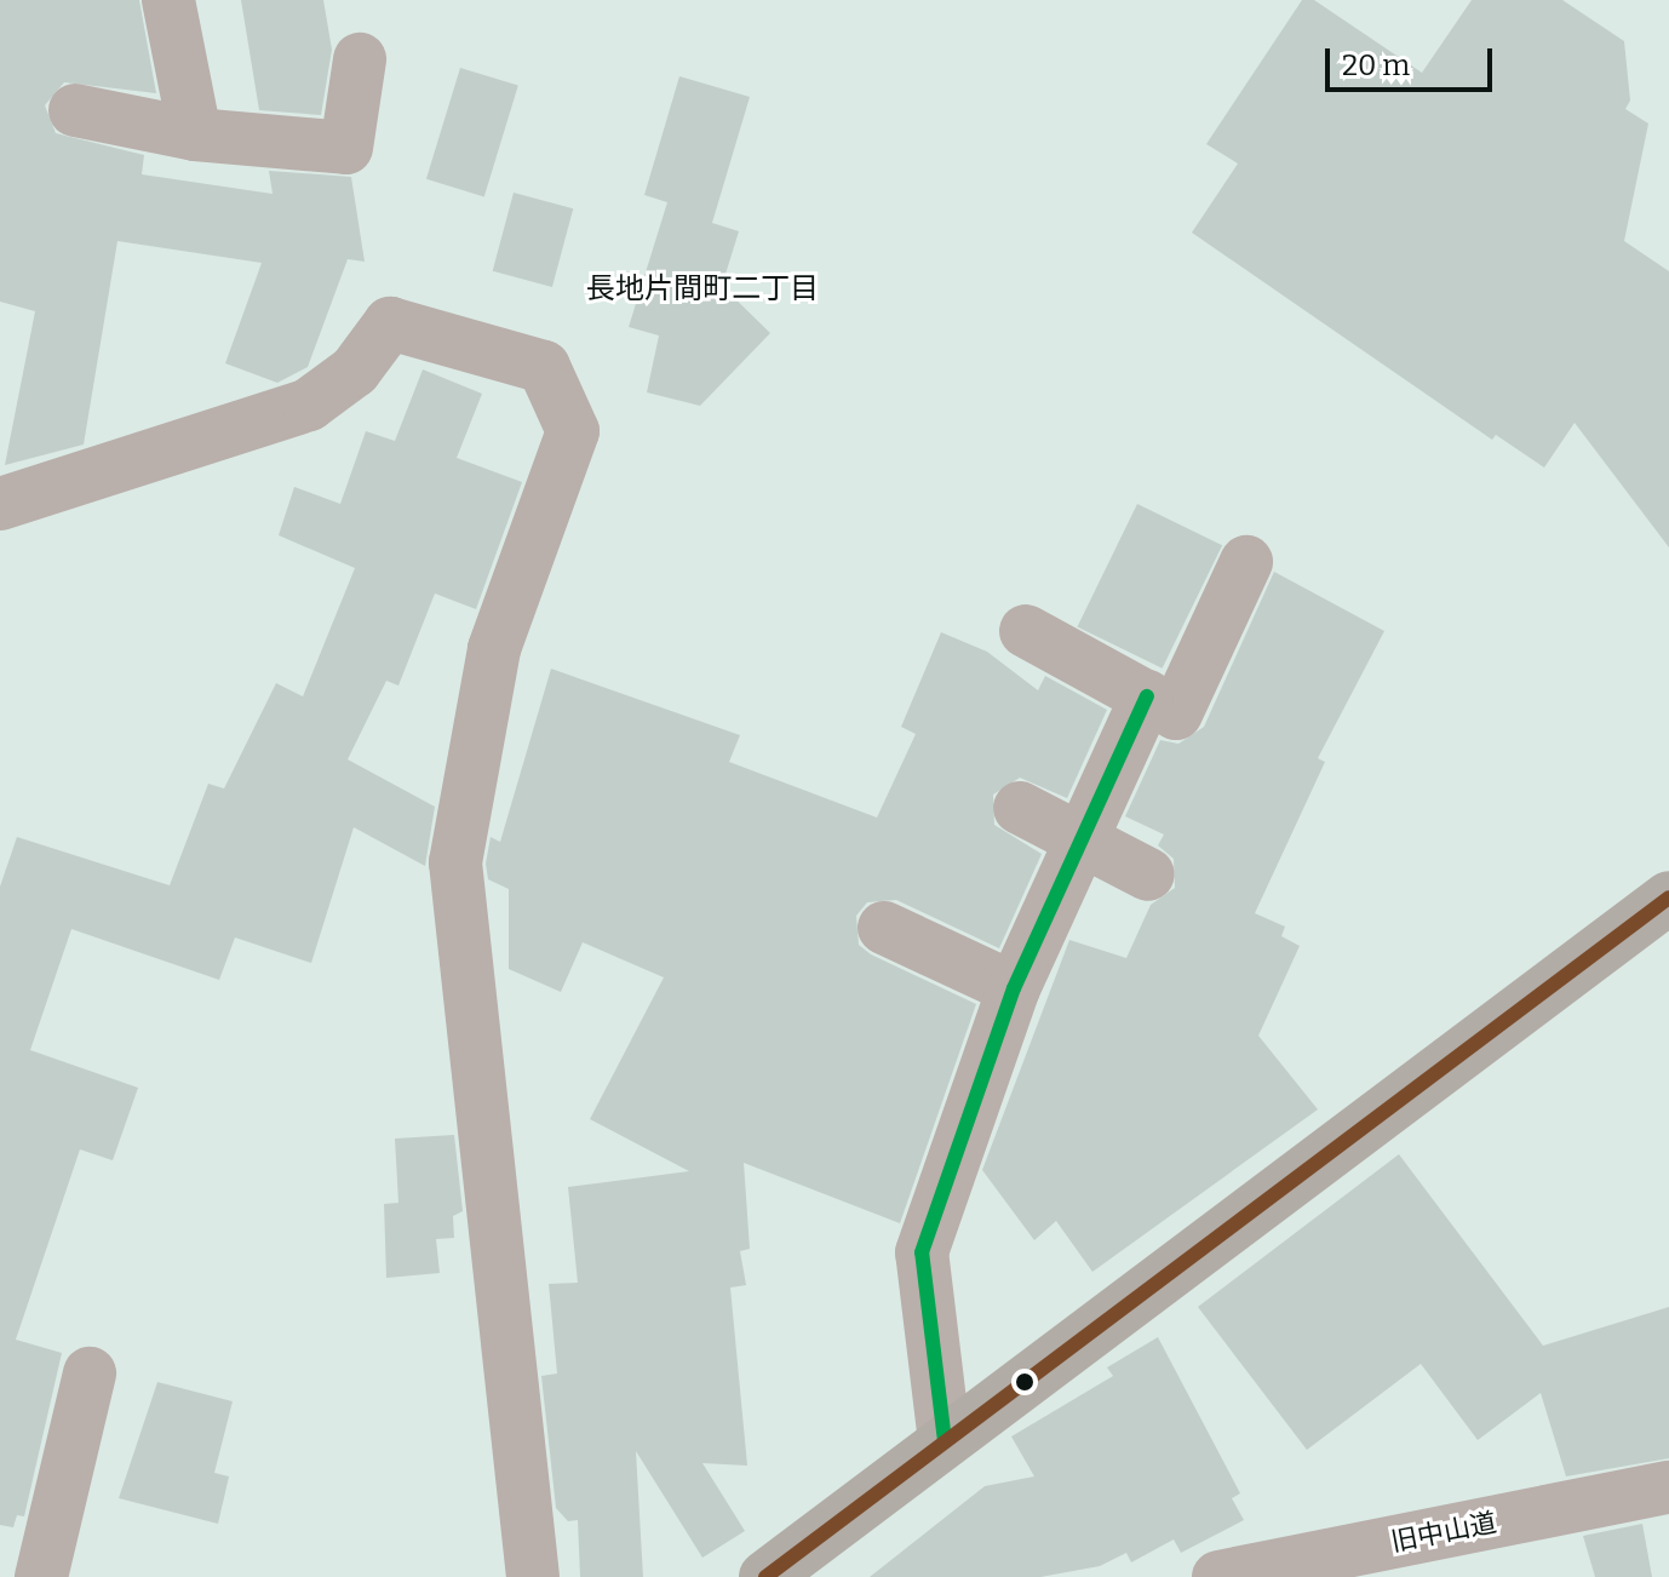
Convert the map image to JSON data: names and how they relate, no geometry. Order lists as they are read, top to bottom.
{
  "streets": {
    "street": ["旧中山道"]
  },
  "districts": ["長地片間町二丁目"],
  "scale_bar": "20 m"
}
